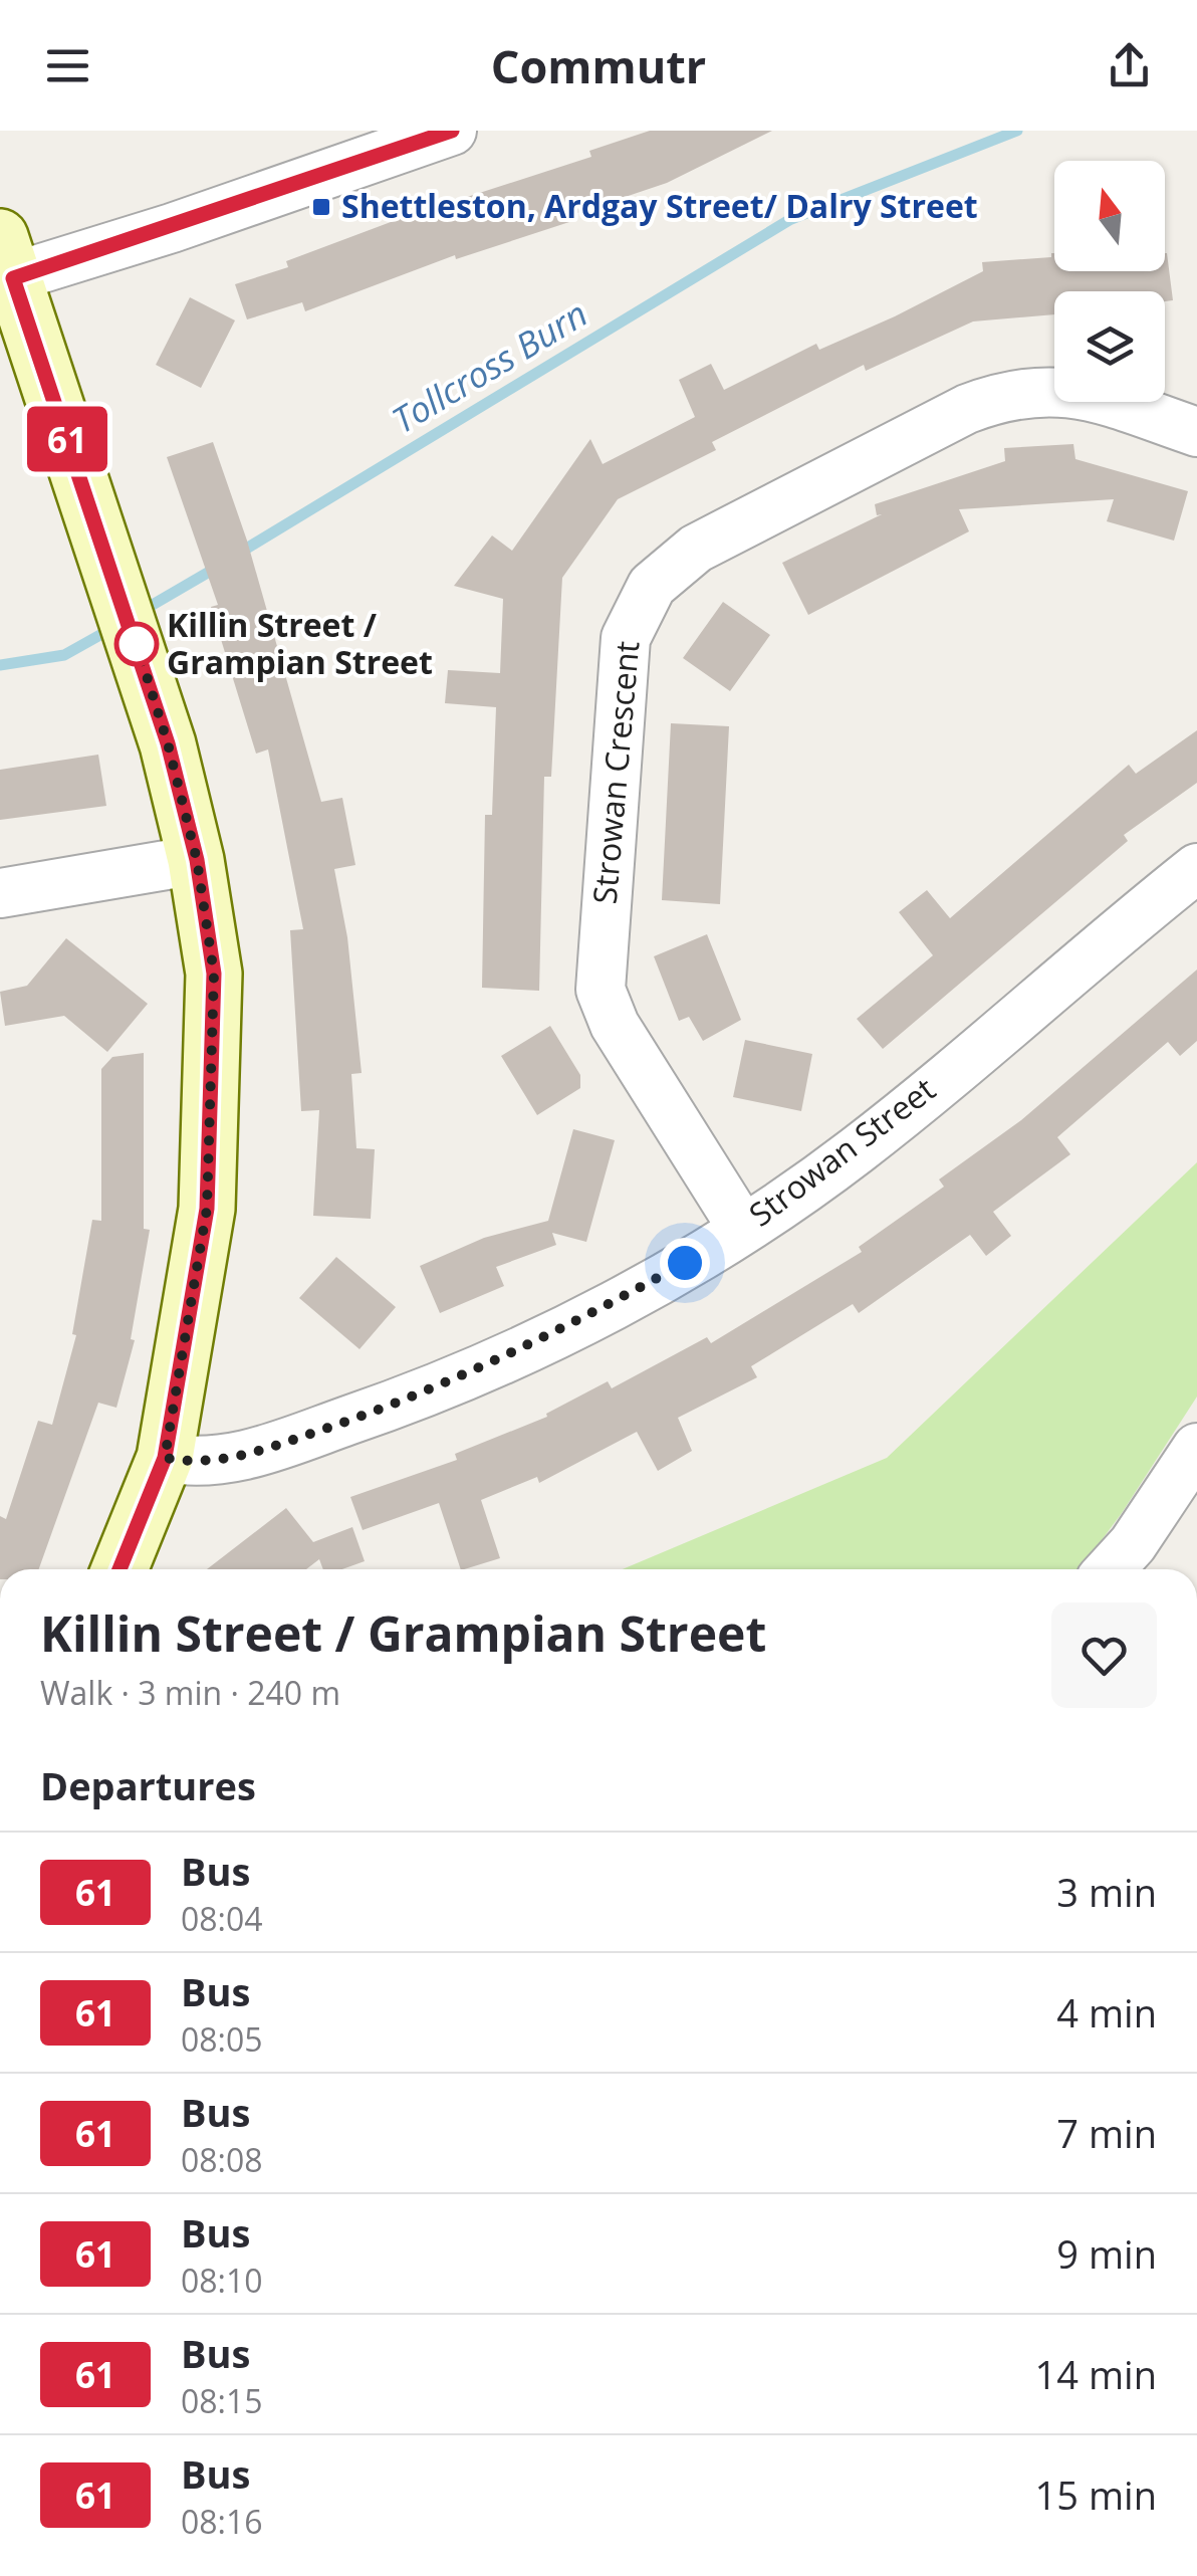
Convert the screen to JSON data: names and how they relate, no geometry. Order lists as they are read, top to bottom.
{
  "streets": {
    "street": ["Strowan Crescent", "Strowan Street"]
  },
  "crossings": [
    ["Strowan Crescent", "Strowan Street"]
  ],
  "water": ["Tollcross Burn"],
  "places": {
    "transit": ["Shettleston, Ardgay Street/ Dalry Street"],
    "other": ["Killin Street / Grampian Street"]
  },
  "lines": ["bus line 61"],
  "north": "top",
  "page": {
    "header": "Commutr",
    "on_map": "61",
    "heading": [
      ["Killin Street / Grampian Street", "Walk · 3 min · 240 m"],
      "Departures"
    ],
    "list": [
      {
        "mark": "61",
        "name": "Bus",
        "note": "08:04",
        "value": "3 min"
      },
      {
        "mark": "61",
        "name": "Bus",
        "note": "08:05",
        "value": "4 min"
      },
      {
        "mark": "61",
        "name": "Bus",
        "note": "08:08",
        "value": "7 min"
      },
      {
        "mark": "61",
        "name": "Bus",
        "note": "08:10",
        "value": "9 min"
      },
      {
        "mark": "61",
        "name": "Bus",
        "note": "08:15",
        "value": "14 min"
      },
      {
        "mark": "61",
        "name": "Bus",
        "note": "08:16",
        "value": "15 min"
      }
    ]
  }
}
